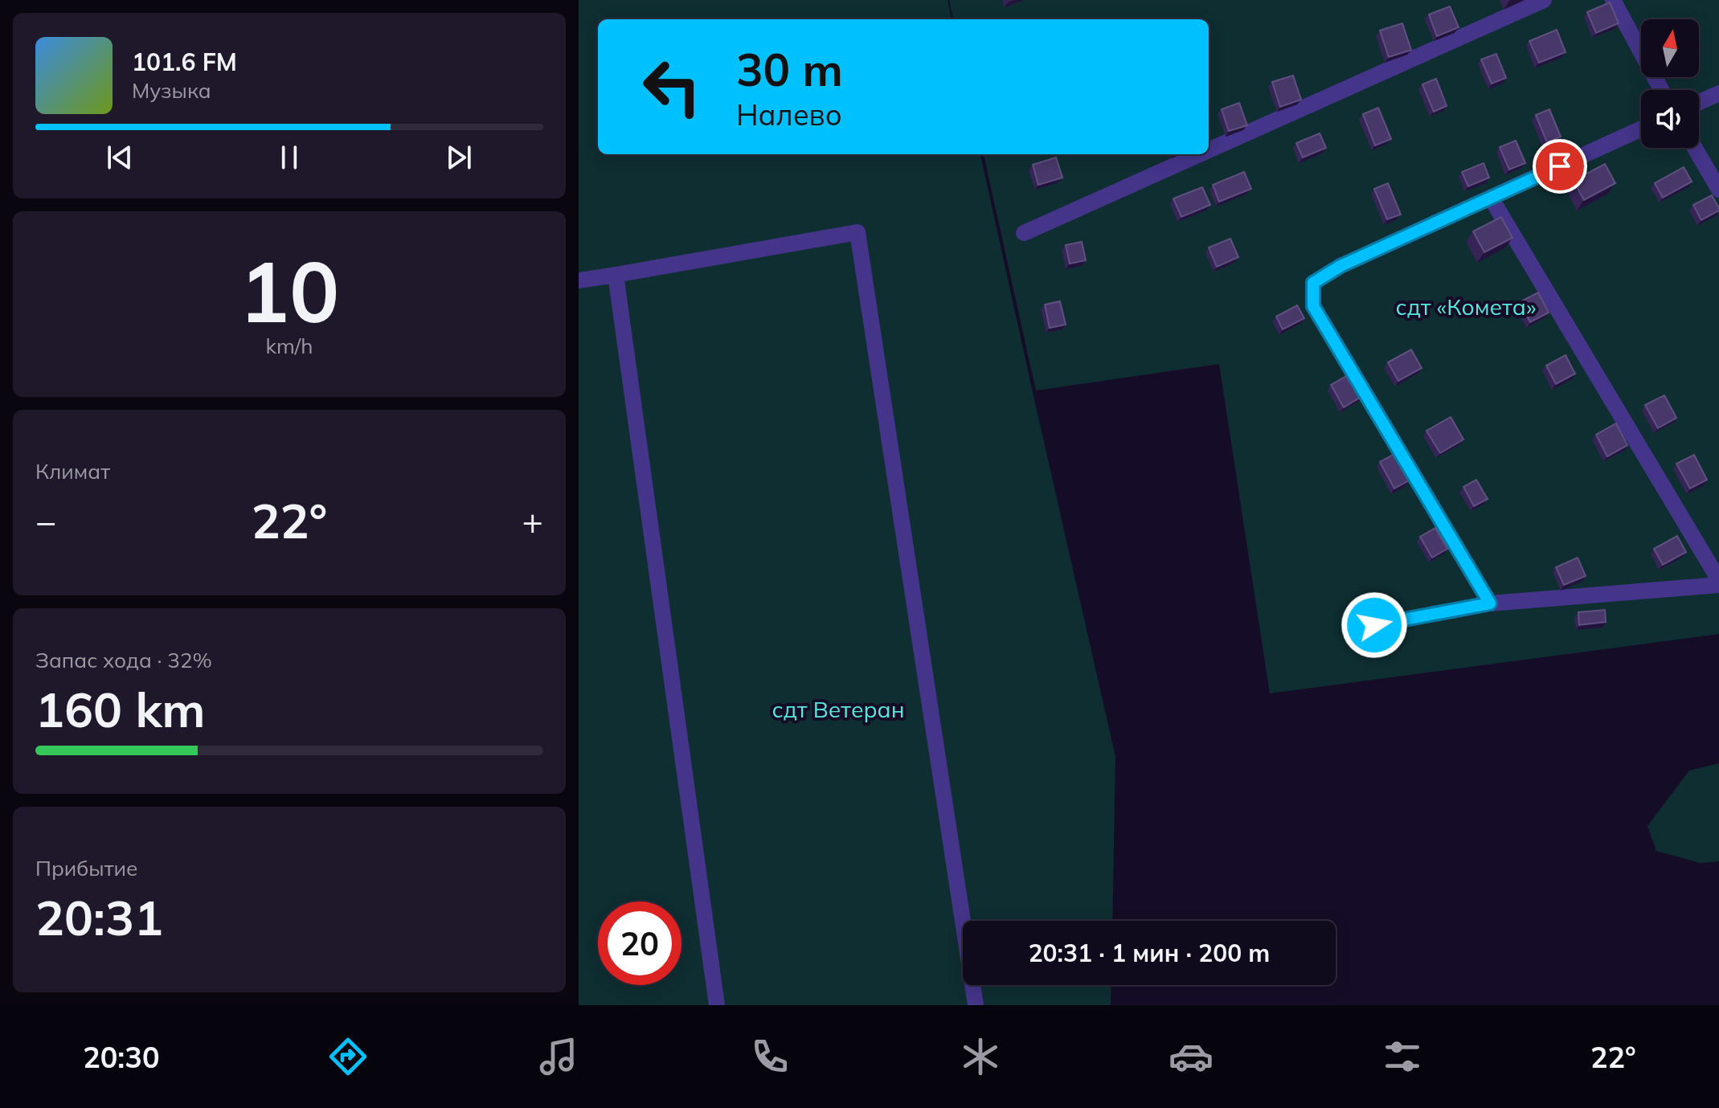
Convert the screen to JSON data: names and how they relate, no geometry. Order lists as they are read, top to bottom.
{
  "parks": ["сдт «Комета»", "сдт Ветеран"],
  "north": "top",
  "page": {
    "turn": ["30 m", "Налево"],
    "song": ["101.6 FM", "Музыка"],
    "tile": [
      ["10", "km/h"],
      "Климат",
      ["Запас хода · 32%", "160 km"],
      ["Прибытие", "20:31"]
    ],
    "heat": ["−", "22°", "+"],
    "limit": "20",
    "trip": "20:31 · 1 мин · 200 m",
    "tabs": ["20:30", "22°"]
  }
}
